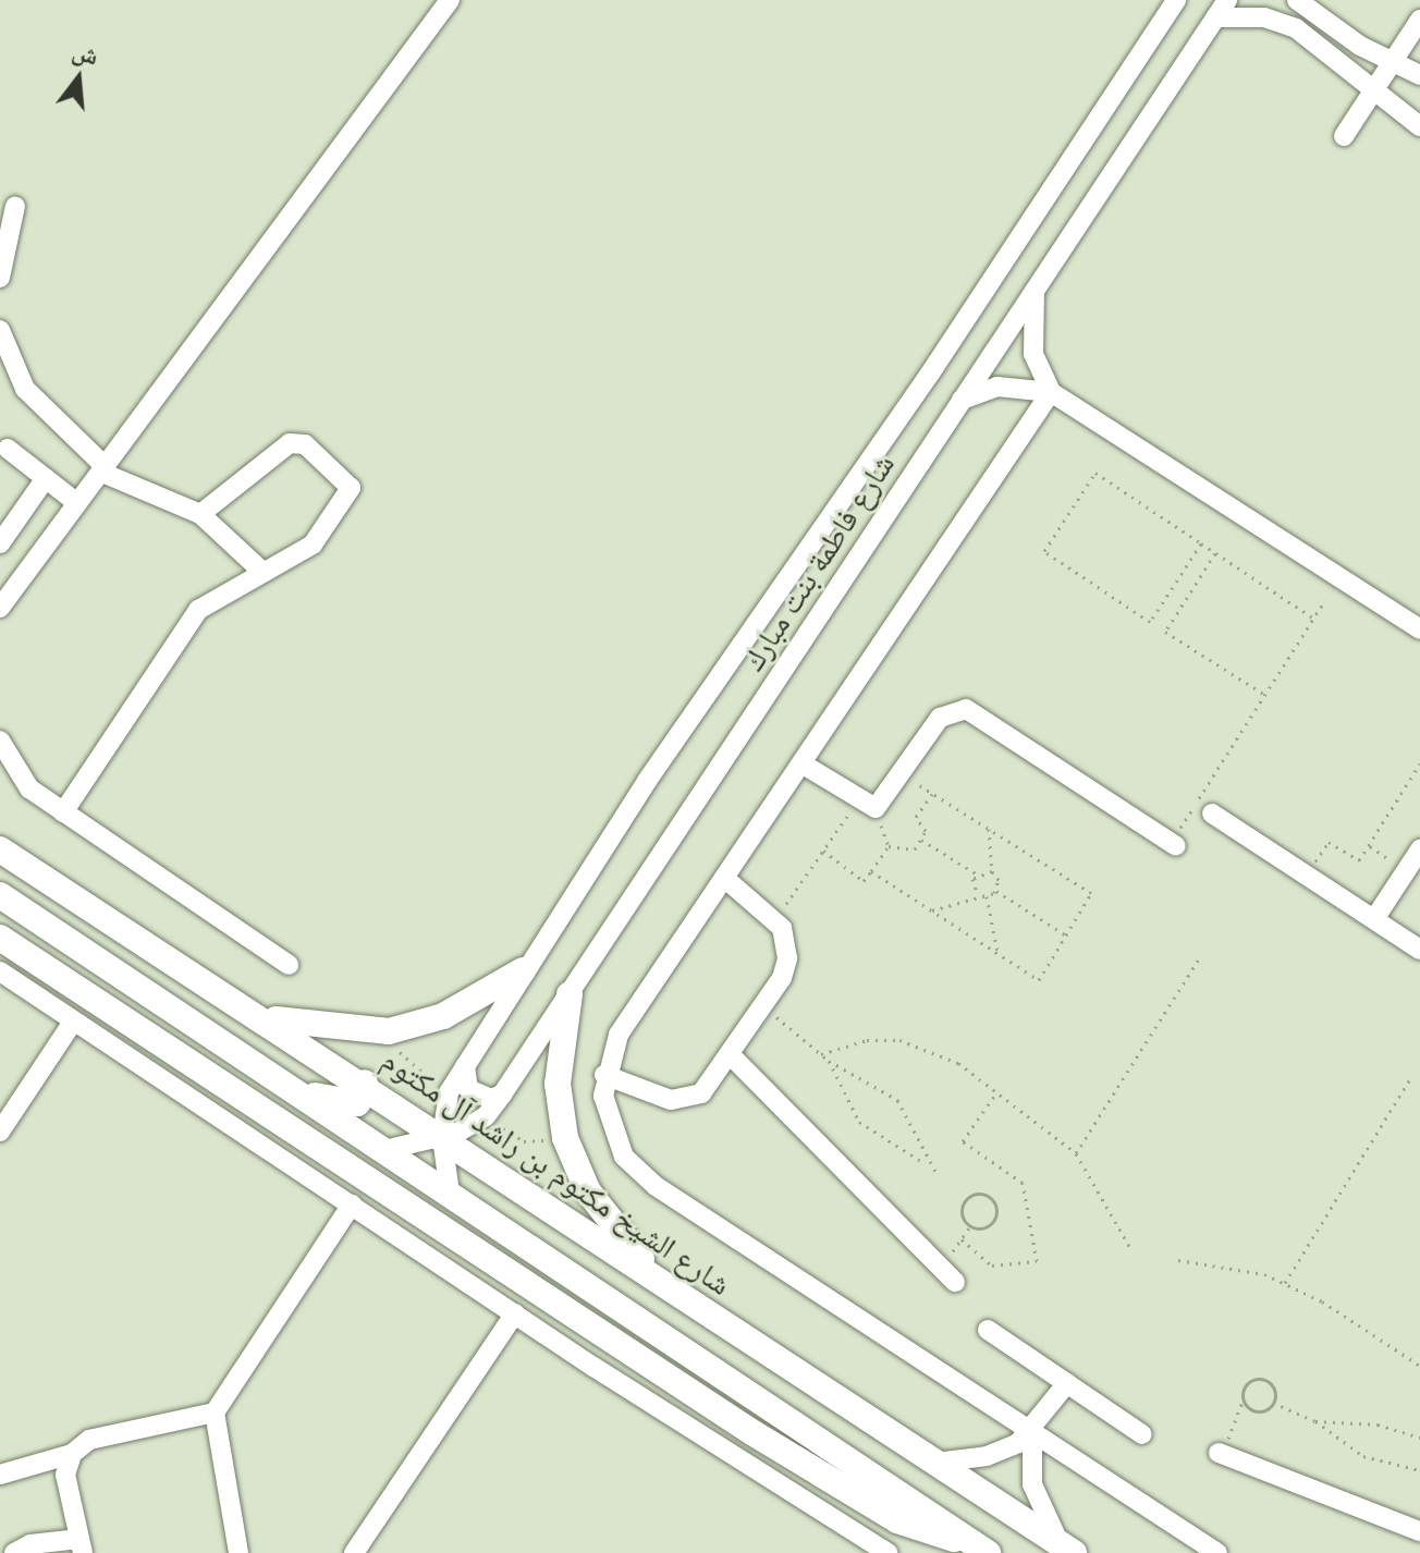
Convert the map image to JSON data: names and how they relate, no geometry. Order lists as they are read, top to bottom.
{
  "streets": {
    "main road": ["شارع الشيخ مكتوم بن راشد آل مكتوم"],
    "street": ["شارع فاطمة بنت مبارك"]
  },
  "crossings": [
    ["شارع فاطمة بنت مبارك", "شارع الشيخ مكتوم بن راشد آل مكتوم"]
  ],
  "north": "top"
}
